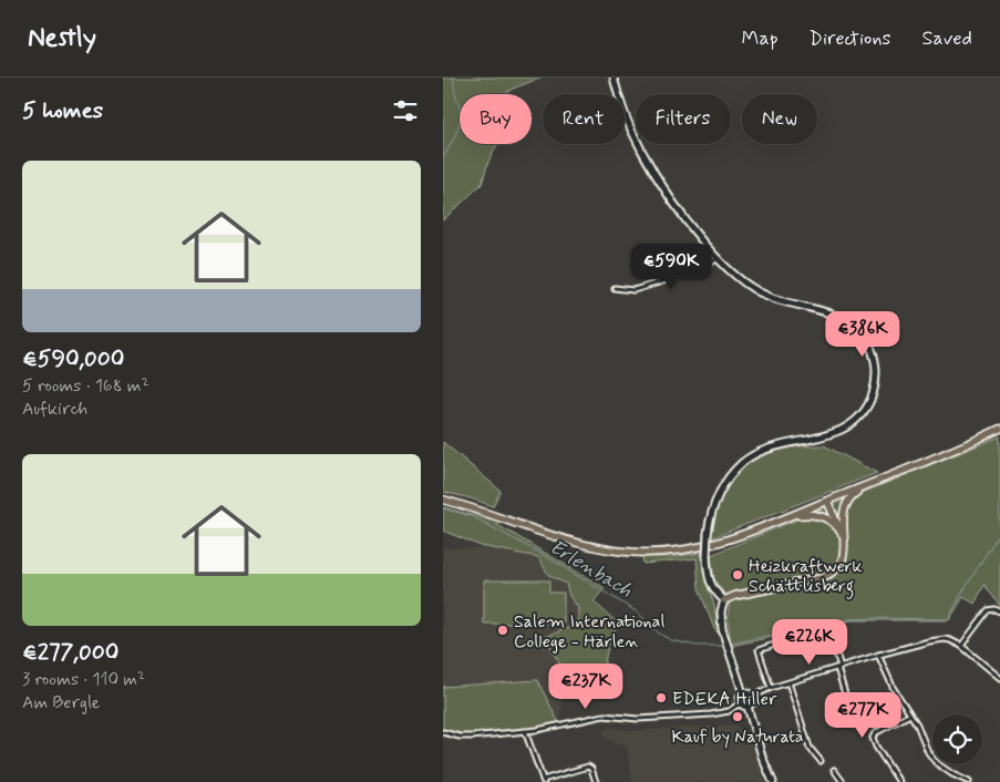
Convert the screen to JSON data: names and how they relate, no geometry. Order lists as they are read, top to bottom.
{
  "water": ["Erlenbach"],
  "places": [
    "Heizkraftwerk Schättlisberg",
    "Salem International College - Härlen",
    "EDEKA Hiller",
    "Kauf by Naturata"
  ],
  "page": {
    "header": "Nestly",
    "nav": ["Map", "Directions", "Saved"],
    "heading": "5 homes",
    "chip": [
      "Buy",
      "Rent",
      "Filters",
      "New"
    ],
    "list": [
      {
        "name": "€590,000",
        "note": "5 rooms · 168 m² · Aufkirch"
      },
      {
        "name": "€277,000",
        "note": "3 rooms · 110 m² · Am Bergle"
      }
    ],
    "price": [
      "€590K",
      "€386K",
      "€226K",
      "€237K",
      "€277K"
    ]
  }
}
